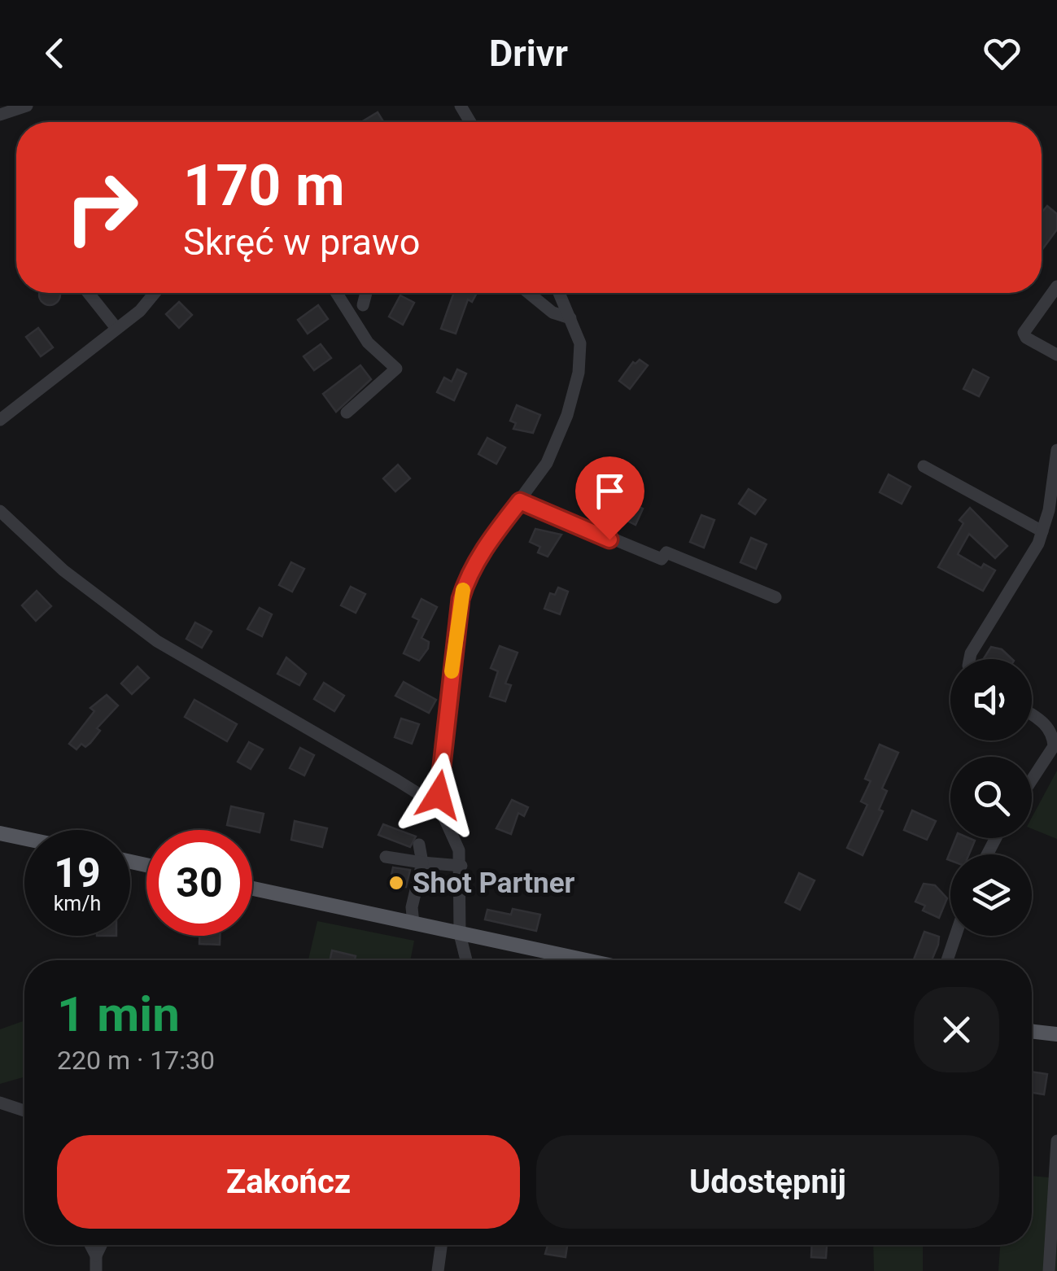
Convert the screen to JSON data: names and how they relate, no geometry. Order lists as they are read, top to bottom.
{
  "places": ["Shot Partner"],
  "page": {
    "header": "Drivr",
    "turn": ["170 m", "Skręć w prawo"],
    "speed": "19 km/h",
    "limit": "30",
    "heading": ["1 min", "220 m · 17:30"],
    "buttons": ["Zakończ", "Udostępnij"]
  }
}
